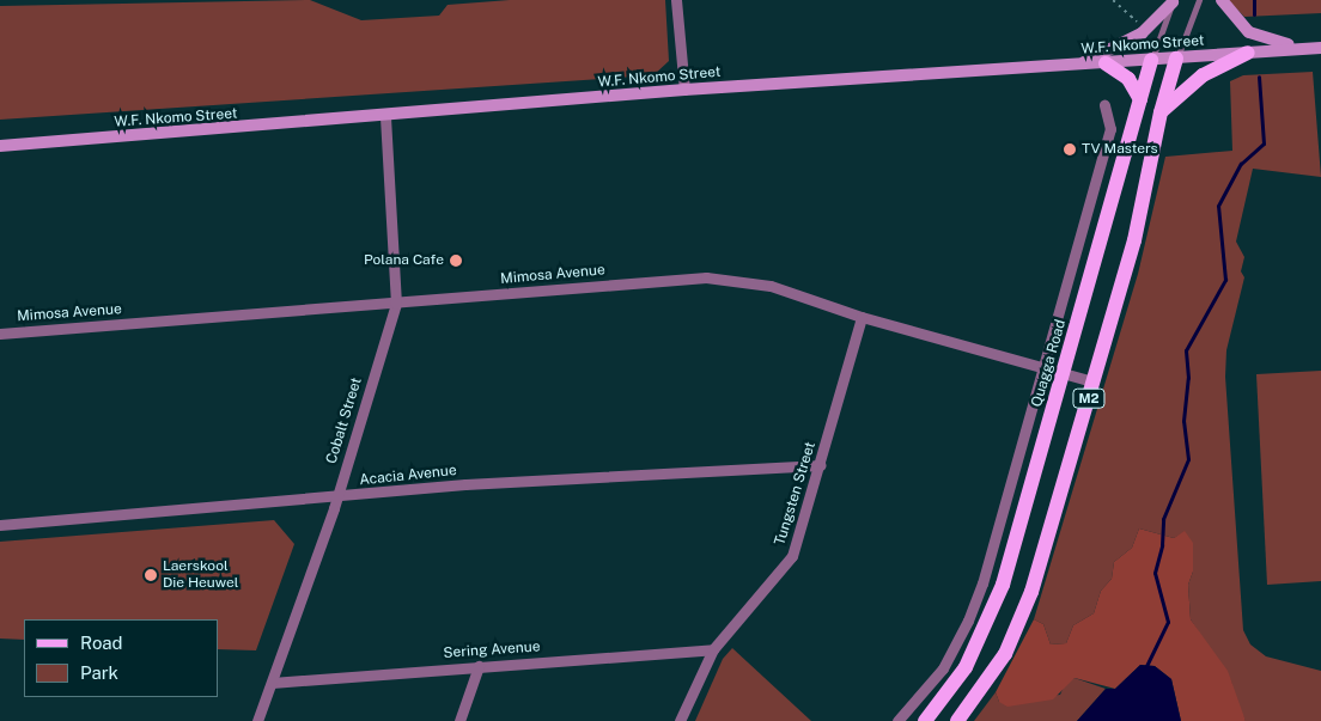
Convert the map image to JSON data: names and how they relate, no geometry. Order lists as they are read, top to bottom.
{
  "streets": {
    "main road": ["W.F. Nkomo Street", "Quagga Road", "M2"],
    "street": [
      "Mimosa Avenue",
      "Cobalt Street",
      "Acacia Avenue",
      "Tungsten Street",
      "Sering Avenue"
    ]
  },
  "crossings": [
    ["W.F. Nkomo Street", "Quagga Road"],
    ["W.F. Nkomo Street", "M2"],
    ["W.F. Nkomo Street", "Cobalt Street"],
    ["Mimosa Avenue", "Quagga Road"],
    ["Mimosa Avenue", "M2"],
    ["Mimosa Avenue", "Cobalt Street"],
    ["Mimosa Avenue", "Tungsten Street"],
    ["Cobalt Street", "Acacia Avenue"],
    ["Cobalt Street", "Sering Avenue"],
    ["Acacia Avenue", "Tungsten Street"],
    ["Tungsten Street", "Sering Avenue"]
  ],
  "places": ["TV Masters", "Polana Cafe", "Laerskool Die Heuwel"],
  "legend": ["Road", "Park"]
}
